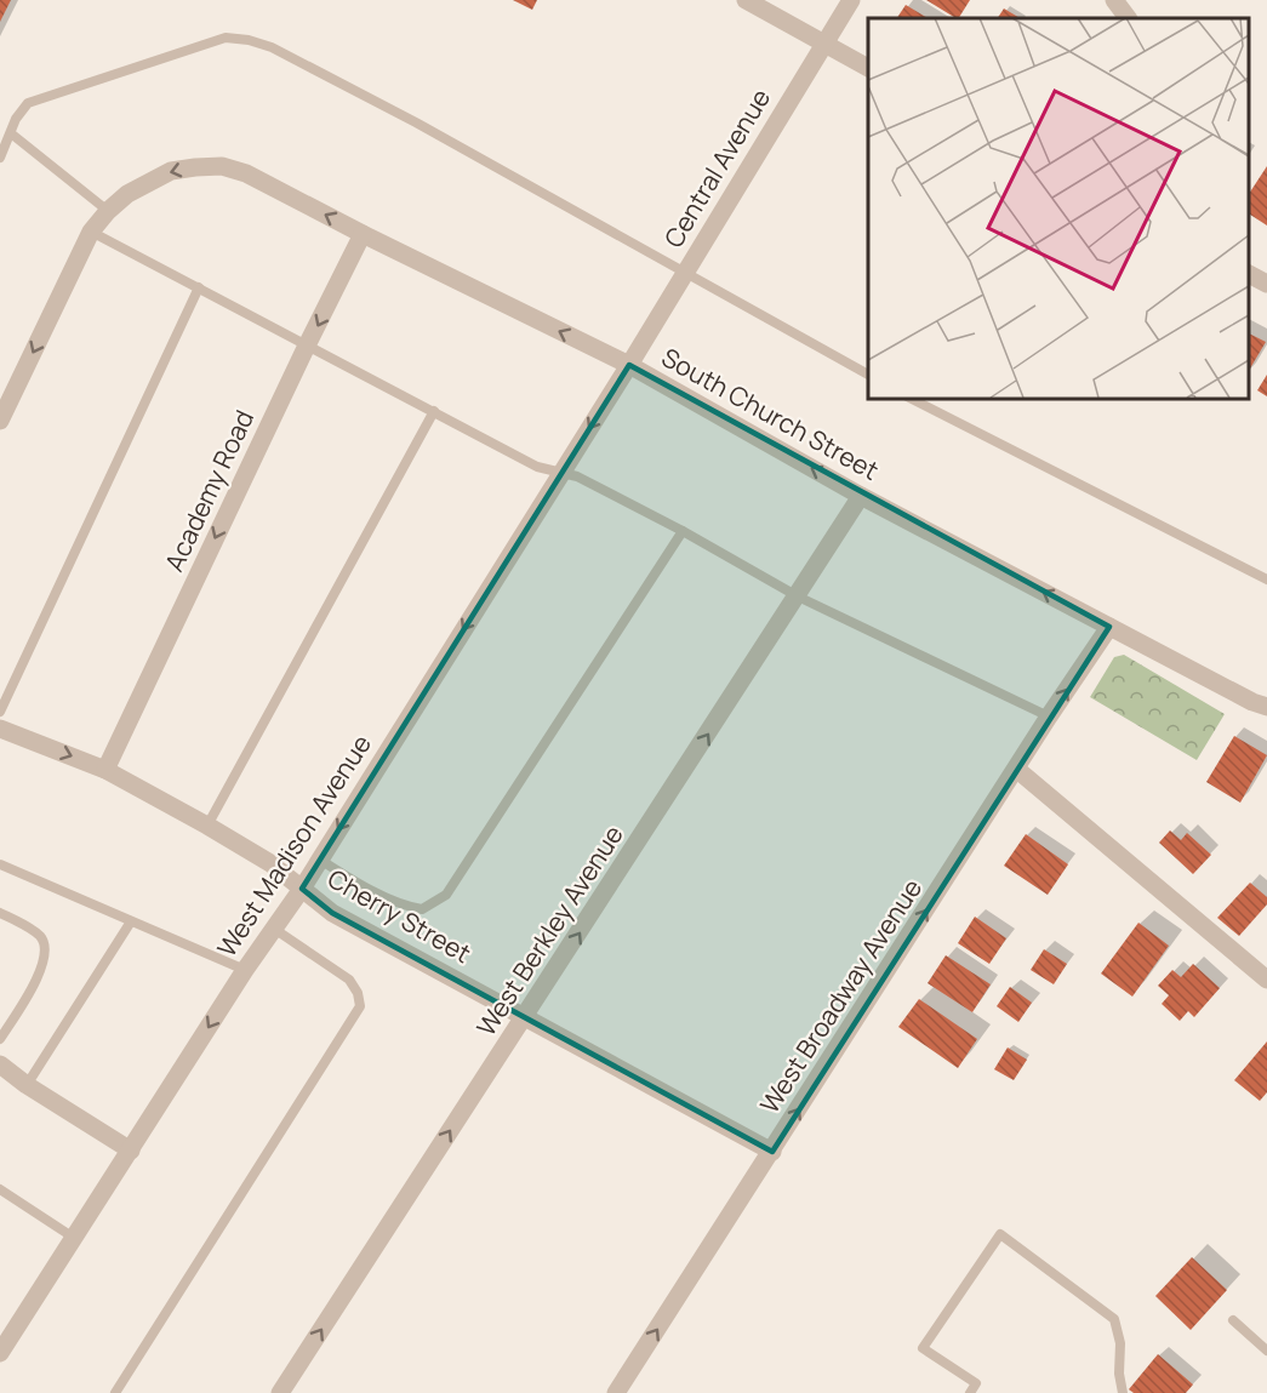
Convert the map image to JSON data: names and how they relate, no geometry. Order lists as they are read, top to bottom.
{
  "streets": {
    "street": [
      "Central Avenue",
      "South Church Street",
      "Academy Road",
      "West Madison Avenue",
      "Cherry Street",
      "West Berkley Avenue",
      "West Broadway Avenue"
    ]
  },
  "crossings": [
    ["Central Avenue", "South Church Street"],
    ["Central Avenue", "West Madison Avenue"],
    ["South Church Street", "Academy Road"],
    ["South Church Street", "West Madison Avenue"],
    ["South Church Street", "West Berkley Avenue"],
    ["South Church Street", "West Broadway Avenue"],
    ["Academy Road", "Cherry Street"],
    ["West Madison Avenue", "Cherry Street"],
    ["Cherry Street", "West Berkley Avenue"],
    ["Cherry Street", "West Broadway Avenue"]
  ],
  "one_way": [
    "South Church Street",
    "Academy Road",
    "West Madison Avenue",
    "West Berkley Avenue",
    "West Broadway Avenue"
  ]
}
